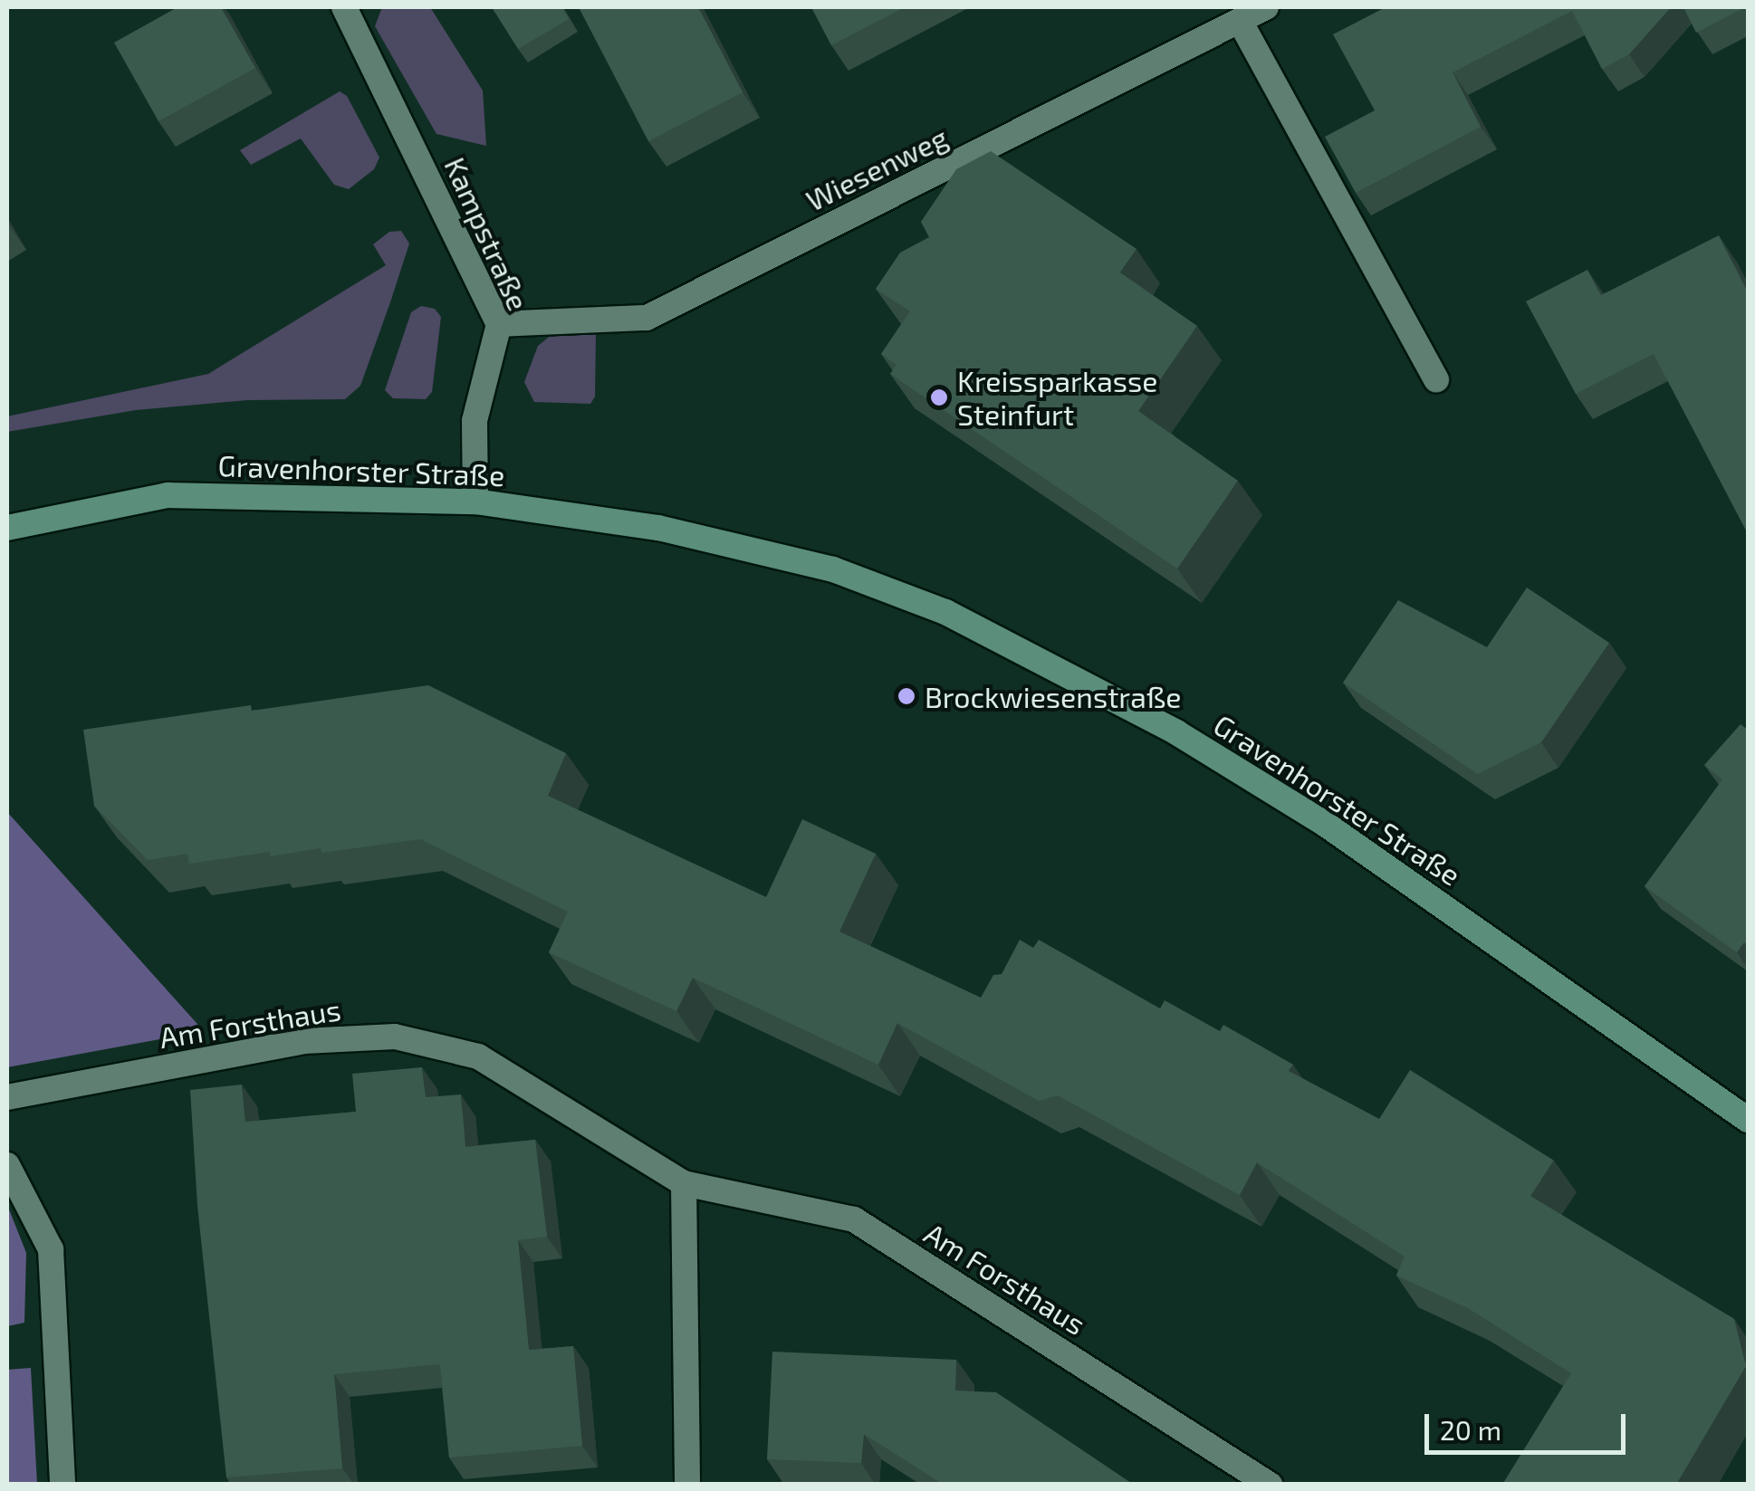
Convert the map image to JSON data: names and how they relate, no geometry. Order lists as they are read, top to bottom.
{
  "streets": {
    "main road": ["Gravenhorster Straße"],
    "street": ["Wiesenweg", "Kampstraße", "Am Forsthaus"]
  },
  "crossings": [
    ["Wiesenweg", "Kampstraße"],
    ["Kampstraße", "Gravenhorster Straße"]
  ],
  "places": ["Kreissparkasse Steinfurt", "Brockwiesenstraße"],
  "scale_bar": "20 m"
}
